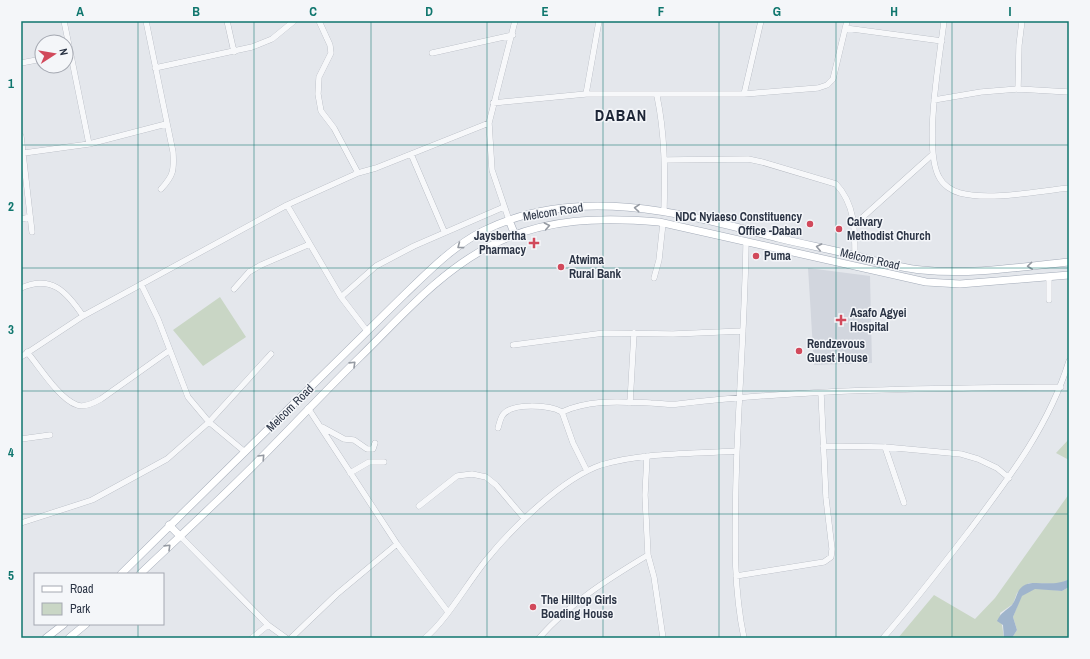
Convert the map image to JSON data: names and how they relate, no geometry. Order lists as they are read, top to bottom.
{
  "streets": {
    "main road": ["Melcom Road"]
  },
  "districts": ["DABAN"],
  "places": {
    "other": [
      "NDC Nyiaeso Constituency Office -Daban",
      "Calvary Methodist Church",
      "Puma",
      "Atwima Rural Bank",
      "Rendzevous Guest House",
      "The Hilltop Girls Boading House"
    ],
    "health": ["Jaysbertha Pharmacy", "Asafo Agyei Hospital"]
  },
  "legend": ["Road", "Park"],
  "north": "right",
  "grid": {
    "columns": [
      "A",
      "B",
      "C",
      "D",
      "E",
      "F",
      "G",
      "H",
      "I"
    ],
    "rows": [
      "1",
      "2",
      "3",
      "4",
      "5"
    ]
  }
}
